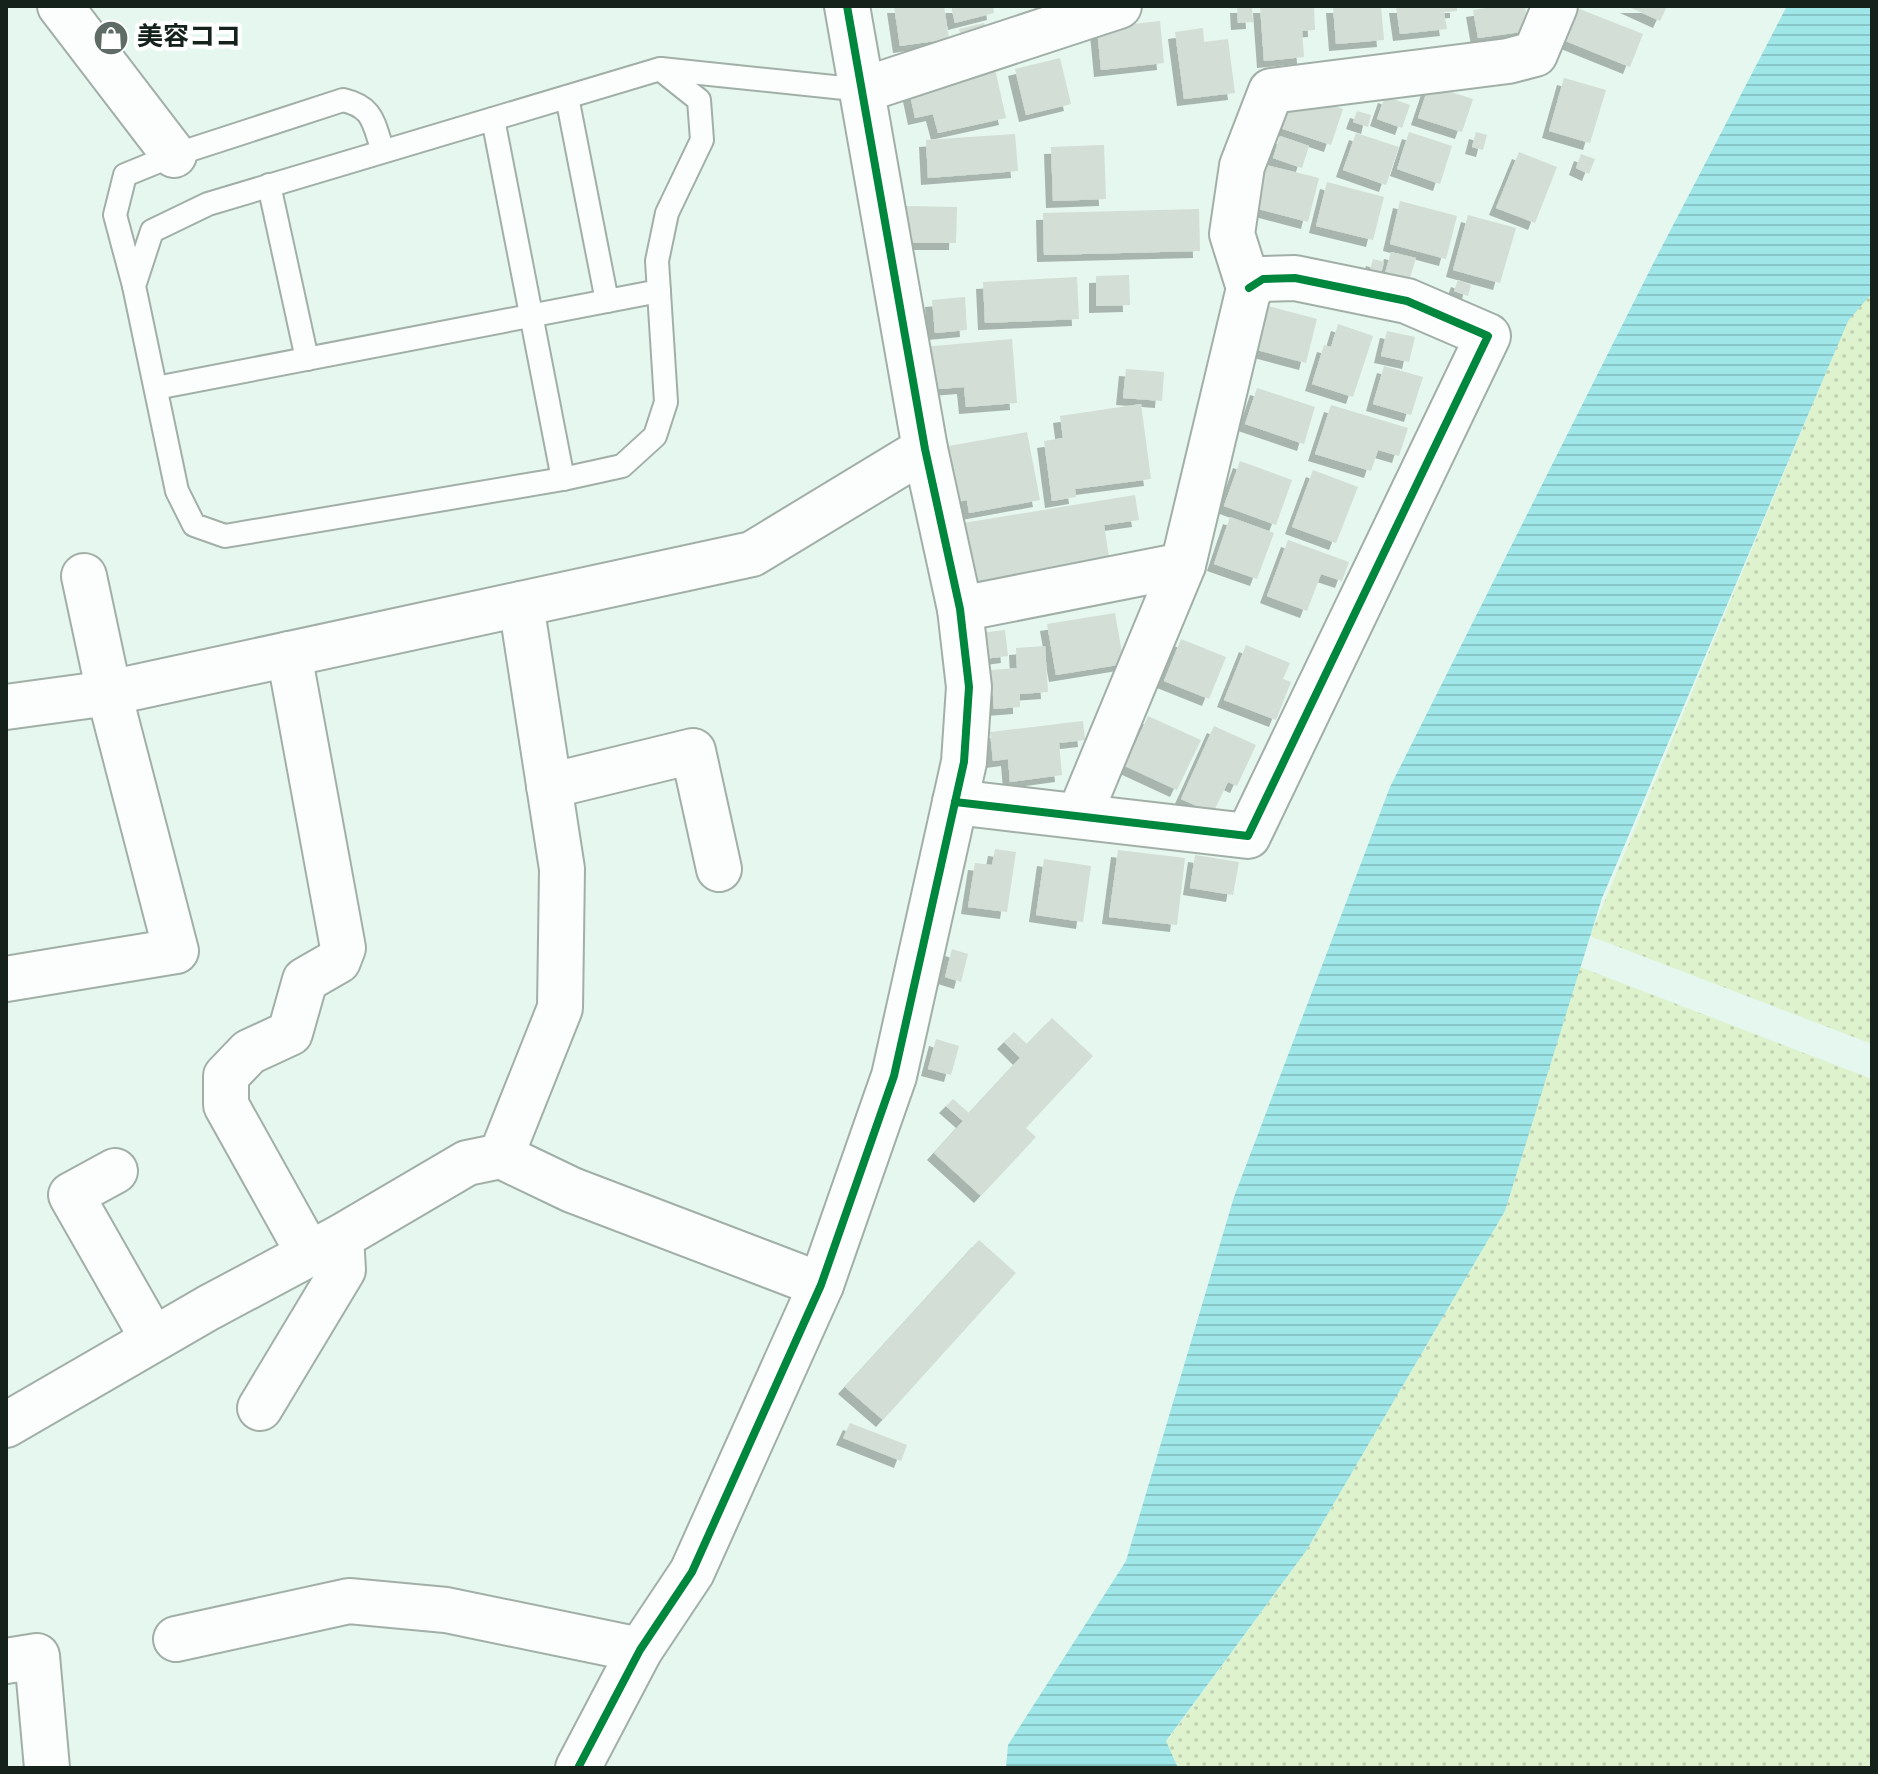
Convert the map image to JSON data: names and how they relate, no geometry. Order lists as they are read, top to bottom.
{
  "places": {
    "shop": ["美容ココ"]
  }
}
